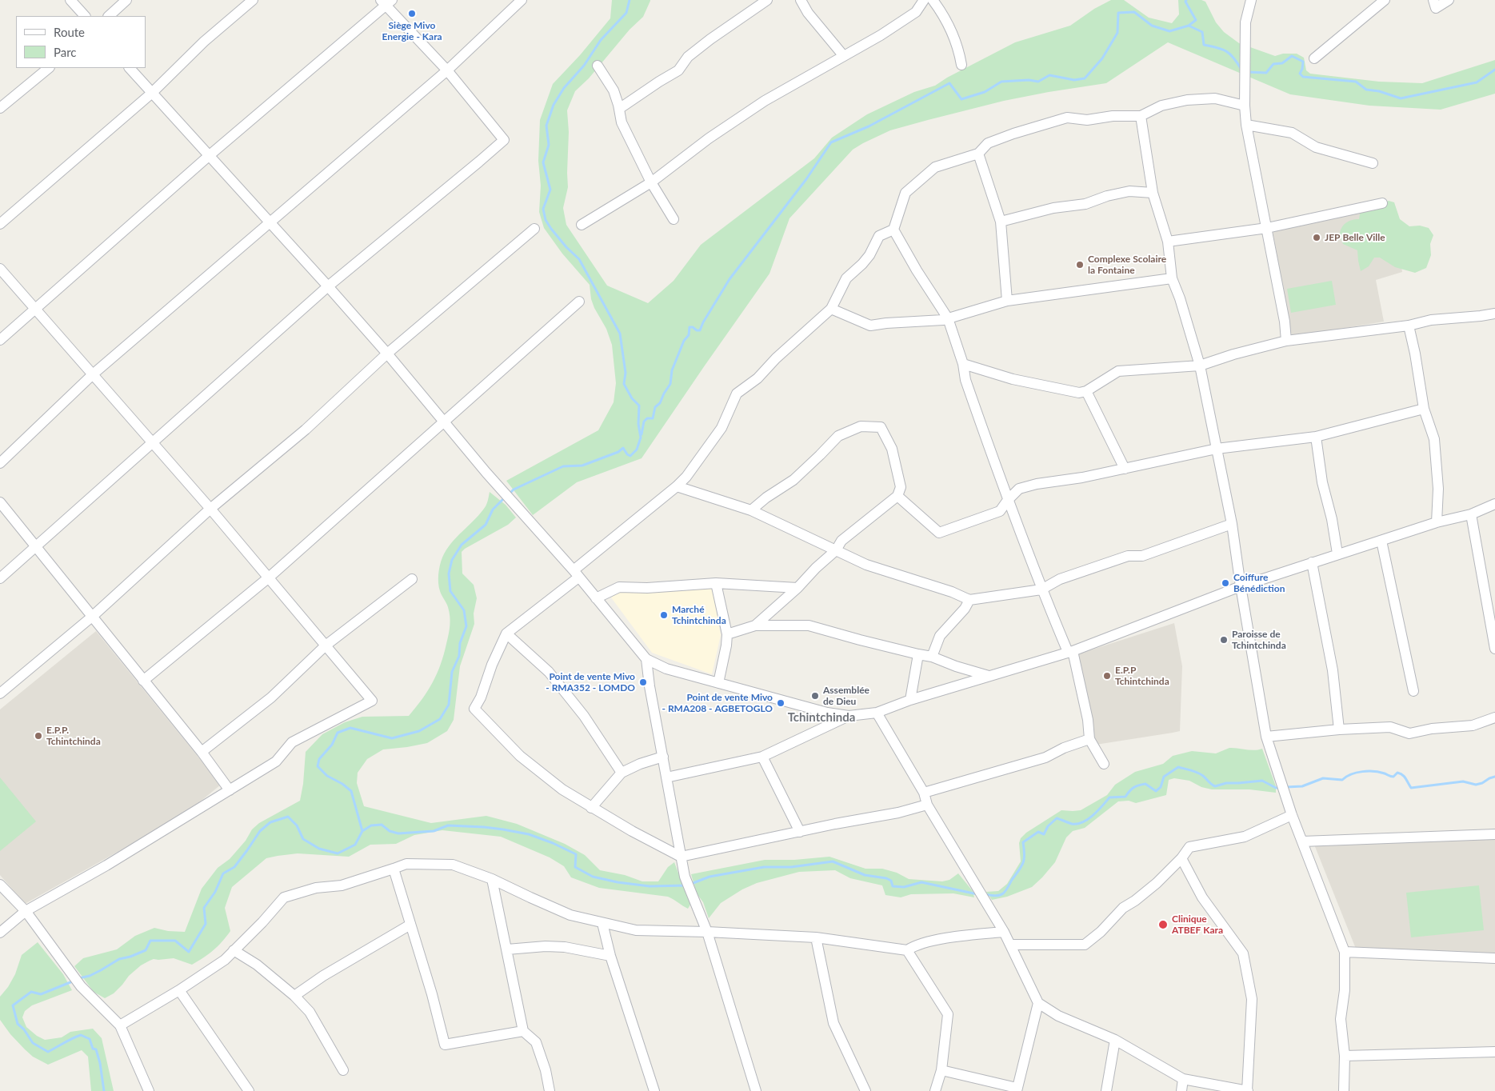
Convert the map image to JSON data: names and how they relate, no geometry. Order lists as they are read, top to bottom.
{
  "districts": ["Tchintchinda"],
  "places": [
    "Siège Mivo Energie - Kara",
    "JEP Belle Ville",
    "Complexe Scolaire la Fontaine",
    "Coiffure Bénédiction",
    "Marché Tchintchinda",
    "Paroisse de Tchintchinda",
    "E.P.P Tchintchinda",
    "Point de vente Mivo - RMA352 - LOMDO",
    "Assemblée de Dieu",
    "Point de vente Mivo - RMA208 - AGBETOGLO",
    "E.P.P. Tchintchinda",
    "Clinique ATBEF Kara"
  ],
  "legend": ["Route", "Parc"]
}
